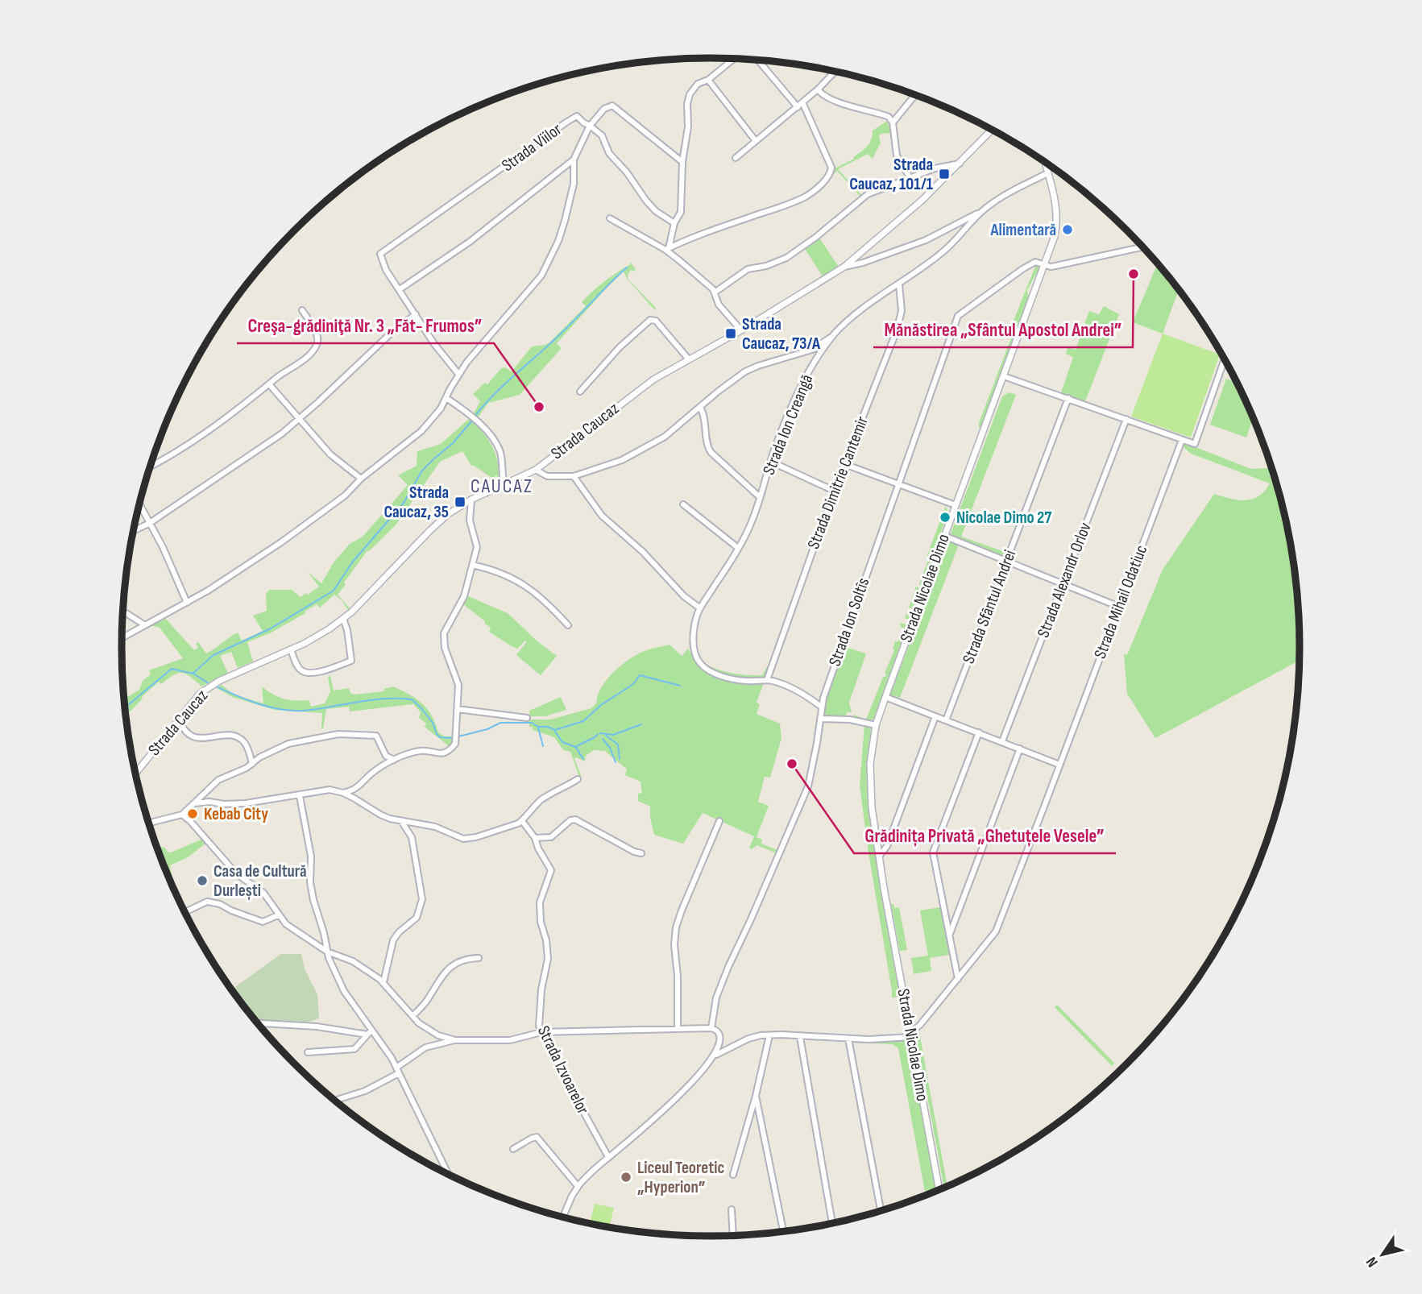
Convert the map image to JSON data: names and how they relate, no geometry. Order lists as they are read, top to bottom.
{
  "streets": {
    "street": [
      "Strada Viilor",
      "Strada Ion Creangă",
      "Strada Caucaz",
      "Strada Dimitrie Cantemir",
      "Strada Alexandr Orlov",
      "Strada Nicolae Dimo",
      "Strada Mihail Odatiuc",
      "Strada Sfântul Andrei",
      "Strada Ion Soltîs",
      "Strada Izvoarelor"
    ]
  },
  "crossings": [
    ["Strada Ion Creangă", "Strada Dimitrie Cantemir"],
    ["Strada Ion Creangă", "Strada Nicolae Dimo"],
    ["Strada Ion Creangă", "Strada Ion Soltîs"],
    ["Strada Nicolae Dimo", "Strada Mihail Odatiuc"],
    ["Strada Nicolae Dimo", "Strada Ion Soltîs"]
  ],
  "districts": ["CAUCAZ"],
  "places": {
    "transit": ["Strada Caucaz, 101/1", "Strada Caucaz, 73/A", "Strada Caucaz, 35"],
    "other": [
      "Alimentară",
      "Mănăstirea „Sfântul Apostol Andrei”",
      "Creşa-grădiniţă Nr. 3 „Făt- Frumos”",
      "Nicolae Dimo 27",
      "Grădinița Privată „Ghetuțele Vesele”",
      "Kebab City",
      "Casa de Cultură Durlești",
      "Liceul Teoretic „Hyperion”"
    ]
  },
  "north": "bottom left"
}
